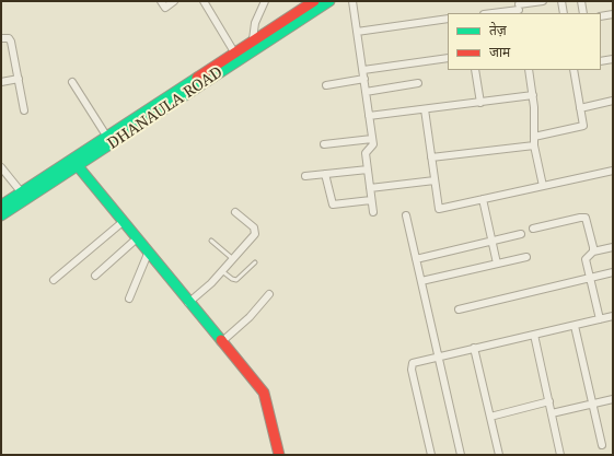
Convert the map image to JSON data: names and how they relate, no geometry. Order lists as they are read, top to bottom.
{
  "streets": {
    "street": ["DHANAULA ROAD"]
  },
  "legend": ["तेज़", "जाम"]
}
